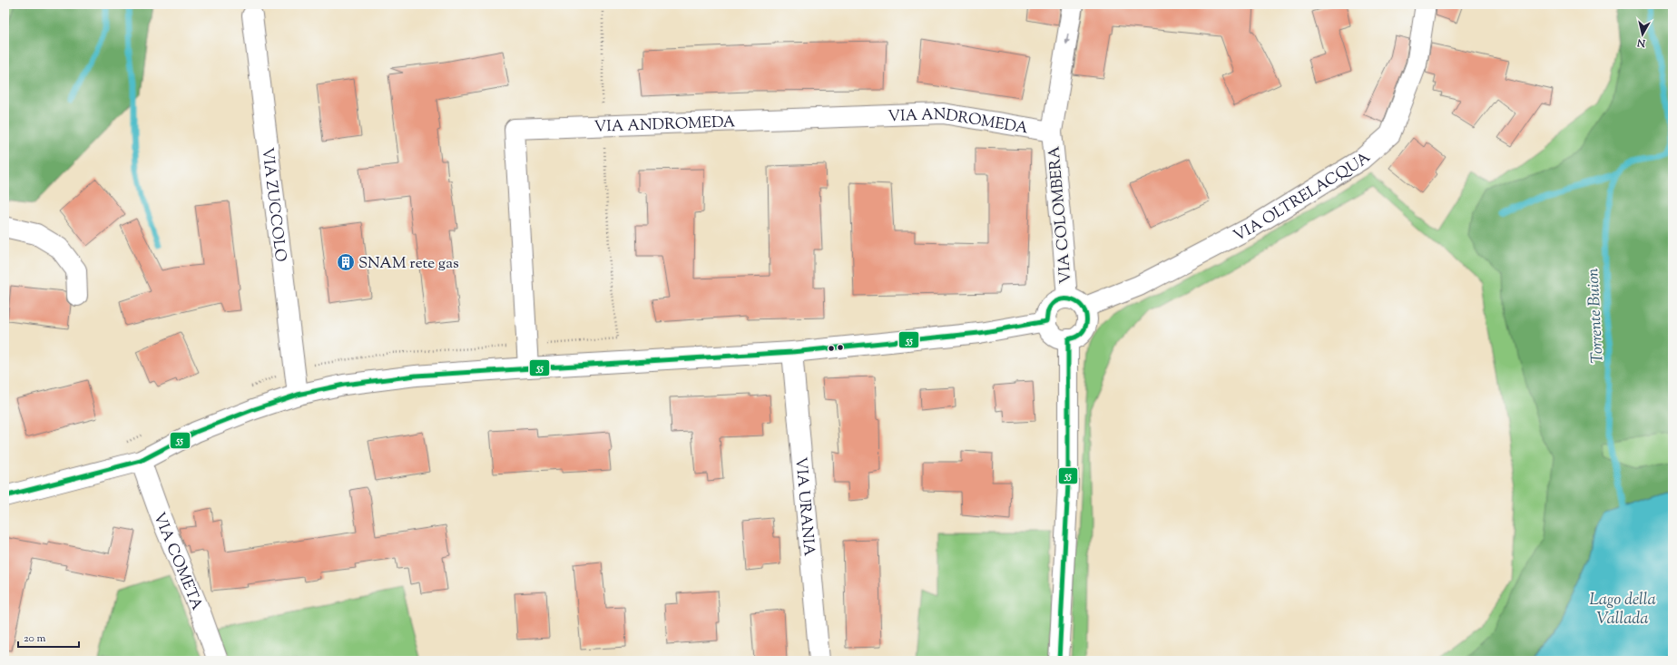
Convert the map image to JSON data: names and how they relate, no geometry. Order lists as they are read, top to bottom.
{
  "streets": {
    "street": [
      "VIA ANDROMEDA",
      "VIA OLTRELACQUA",
      "VIA ZUCCOLO",
      "VIA COLOMBERA",
      "VIA URANIA",
      "VIA COMETA"
    ]
  },
  "crossings": [
    ["VIA ANDROMEDA", "VIA COLOMBERA"],
    ["VIA OLTRELACQUA", "VIA COLOMBERA"]
  ],
  "one_way": ["VIA COLOMBERA"],
  "water": ["Torrente Buion", "Lago della Vallada"],
  "places": {
    "building": ["SNAM rete gas"]
  },
  "lines": ["transit line 55"],
  "scale_bar": "20 m",
  "north": "bottom"
}
